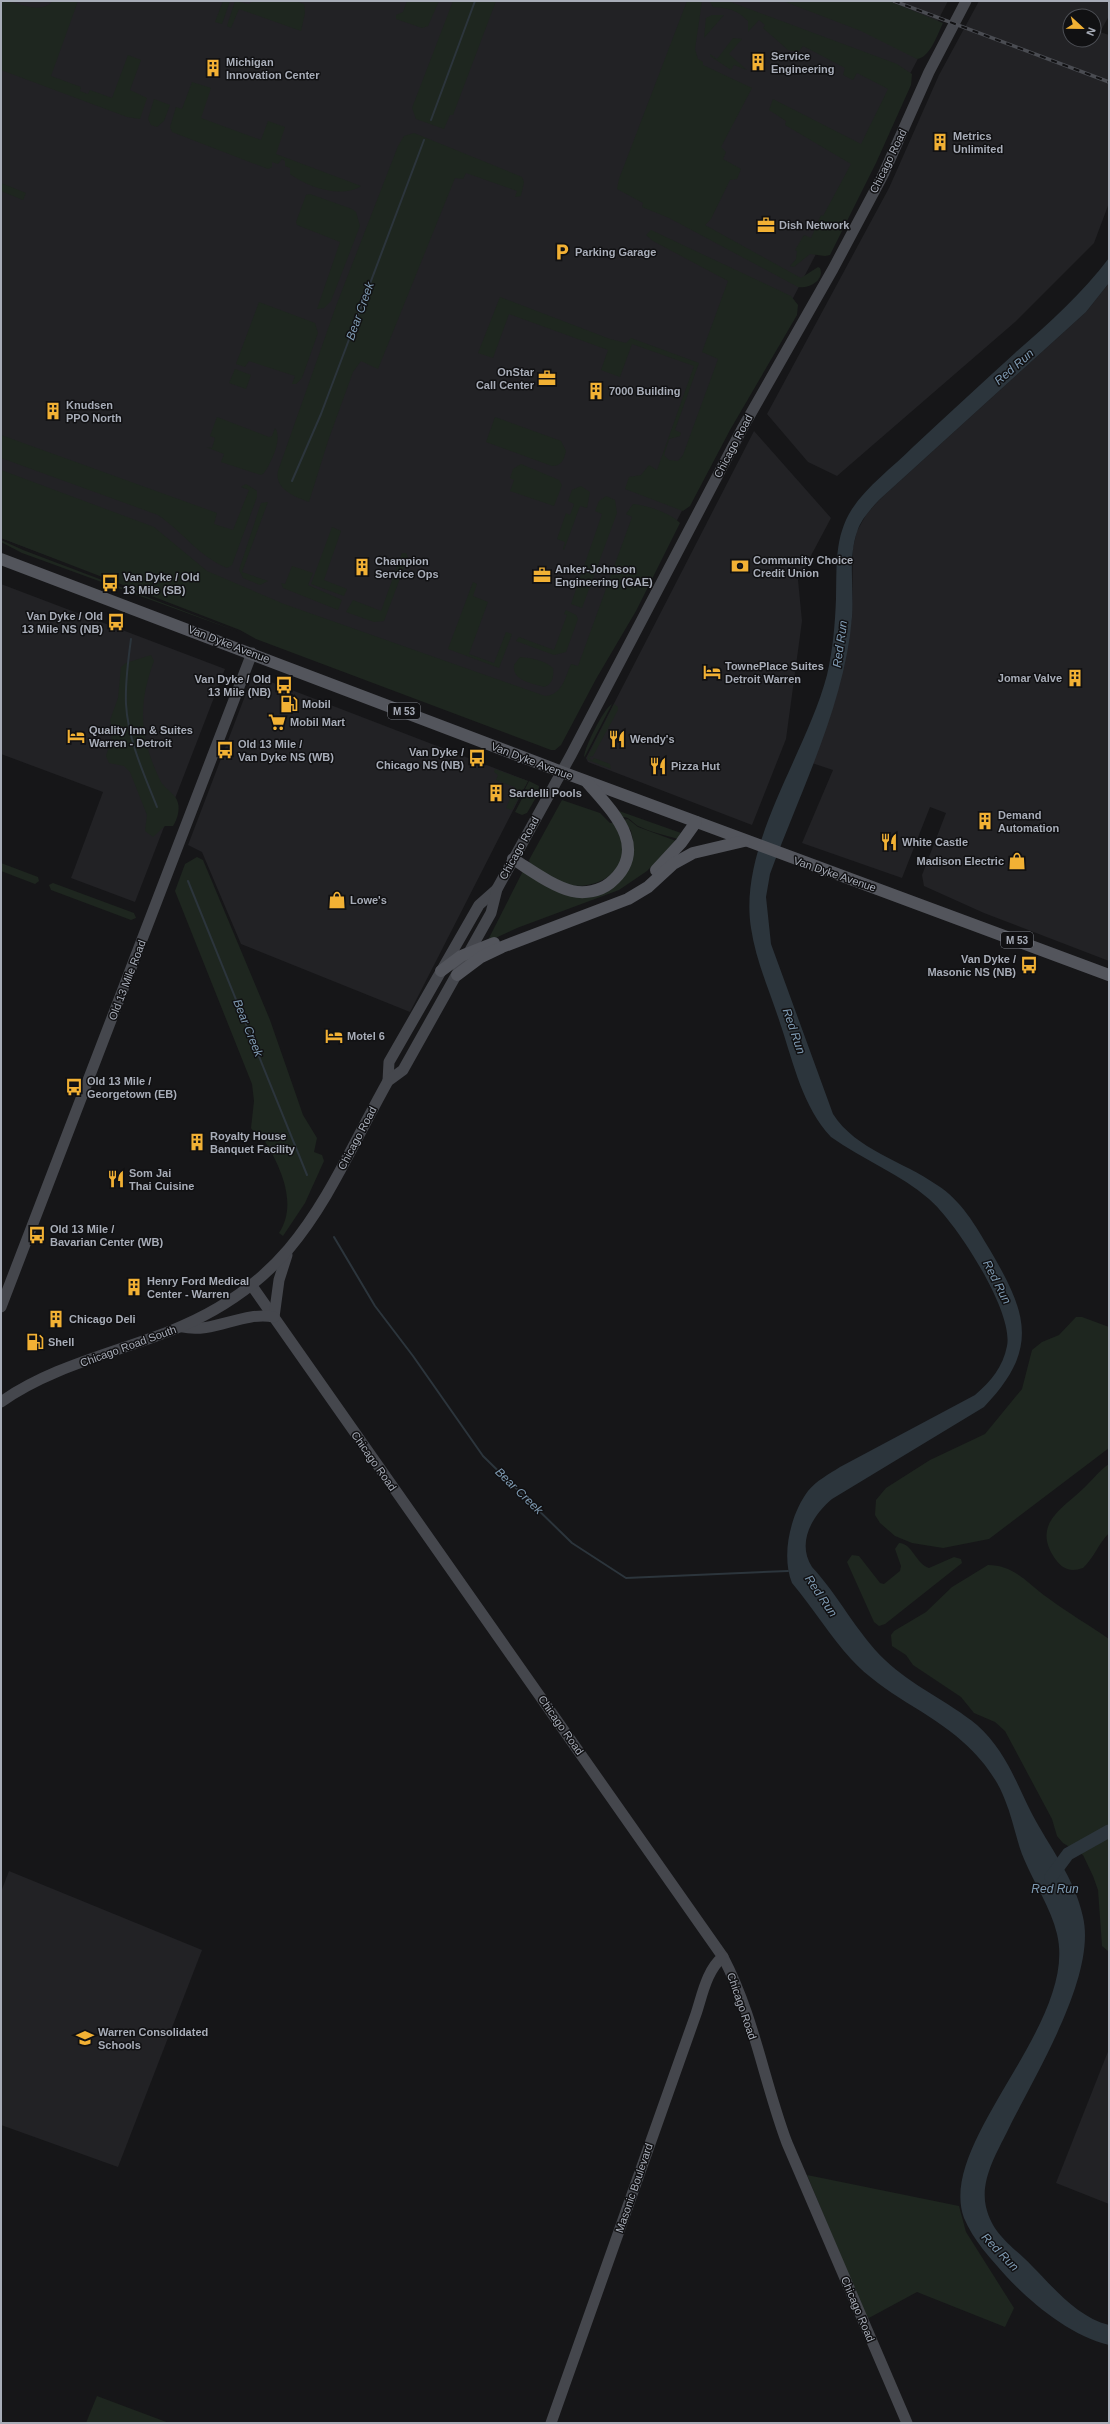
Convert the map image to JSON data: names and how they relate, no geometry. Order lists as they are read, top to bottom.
{
  "streets": {
    "main road": ["Van Dyke Avenue", "M 53"],
    "street": [
      "Chicago Road",
      "Old 13 Mile Road",
      "Chicago Road South",
      "Masonic Boulevard"
    ]
  },
  "crossings": [
    ["Chicago Road", "Van Dyke Avenue"],
    ["Chicago Road", "Chicago Road South"],
    ["Chicago Road", "Masonic Boulevard"],
    ["Van Dyke Avenue", "Old 13 Mile Road"]
  ],
  "water": ["Bear Creek", "Red Run"],
  "places": {
    "building": [
      "Service Engineering",
      "Michigan Innovation Center",
      "Metrics Unlimited",
      "7000 Building",
      "Knudsen PPO North",
      "Champion Service Ops",
      "Jomar Valve",
      "Sardelli Pools",
      "Demand Automation",
      "Royalty House Banquet Facility",
      "Henry Ford Medical Center - Warren",
      "Chicago Deli"
    ],
    "office": ["Dish Network", "OnStar Call Center", "Anker-Johnson Engineering (GAE)"],
    "parking": ["Parking Garage"],
    "bank": ["Community Choice Credit Union"],
    "bus stop": [
      "Van Dyke / Old 13 Mile (SB)",
      "Van Dyke / Old 13 Mile NS (NB)",
      "Van Dyke / Old 13 Mile (NB)",
      "Old 13 Mile / Van Dyke NS (WB)",
      "Van Dyke / Chicago NS (NB)",
      "Van Dyke / Masonic NS (NB)",
      "Old 13 Mile / Georgetown (EB)",
      "Old 13 Mile / Bavarian Center (WB)"
    ],
    "hotel": ["TownePlace Suites Detroit Warren", "Quality Inn & Suites Warren - Detroit", "Motel 6"],
    "fuel station": ["Mobil", "Shell"],
    "supermarket": ["Mobil Mart"],
    "restaurant": [
      "Wendy's",
      "Pizza Hut",
      "White Castle",
      "Som Jai Thai Cuisine"
    ],
    "shop": ["Madison Electric", "Lowe's"],
    "school or university": ["Warren Consolidated Schools"]
  },
  "north": "right"
}
